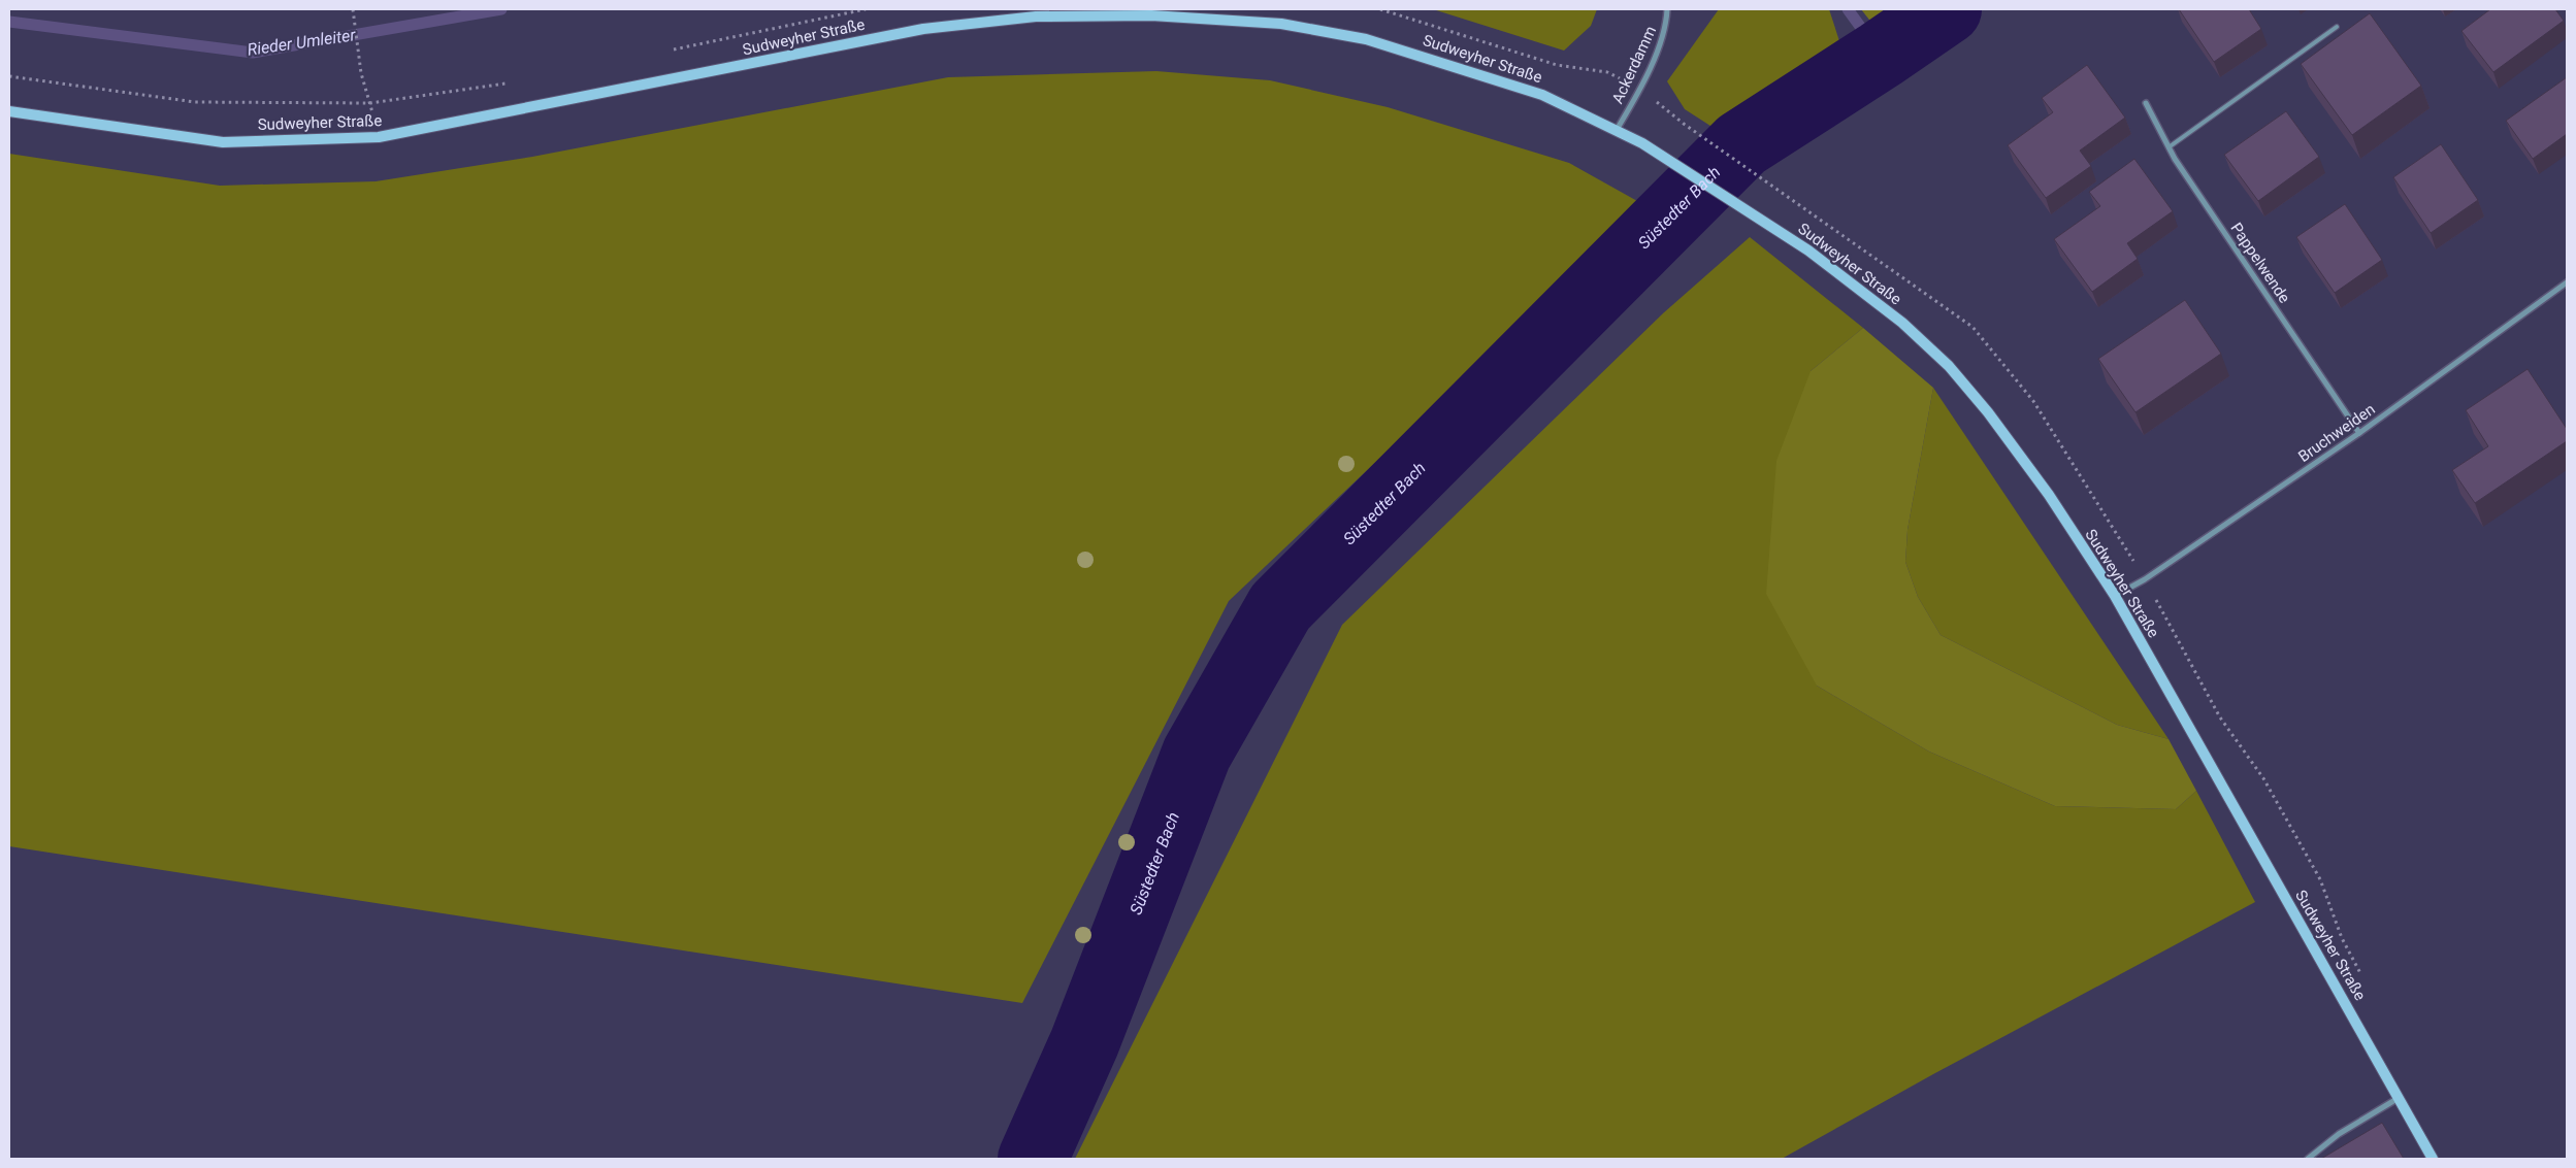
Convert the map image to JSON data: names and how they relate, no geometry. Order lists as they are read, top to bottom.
{
  "streets": {
    "street": [
      "Sudweyher Straße",
      "Ackerdamm",
      "Pappelwende",
      "Bruchweiden"
    ]
  },
  "crossings": [
    ["Sudweyher Straße", "Ackerdamm"],
    ["Sudweyher Straße", "Bruchweiden"],
    ["Pappelwende", "Bruchweiden"]
  ],
  "water": ["Rieder Umleiter", "Süstedter Bach"]
}
